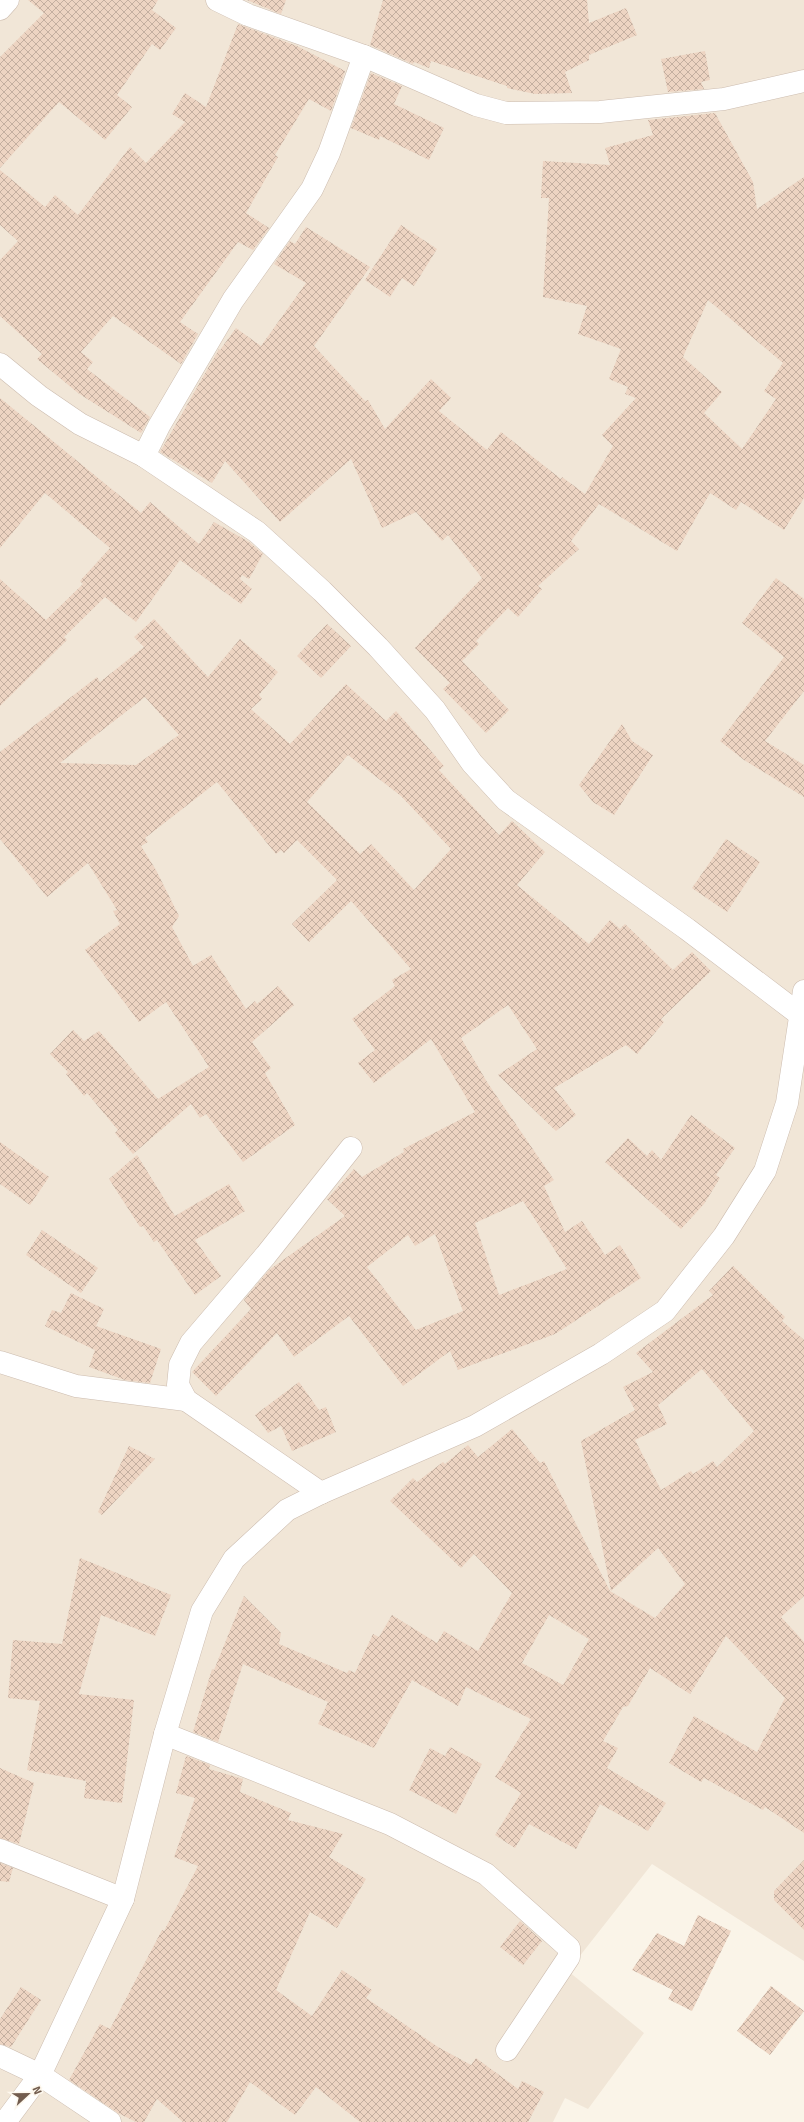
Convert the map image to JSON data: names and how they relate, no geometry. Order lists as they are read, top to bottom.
{
  "north": "right"
}
